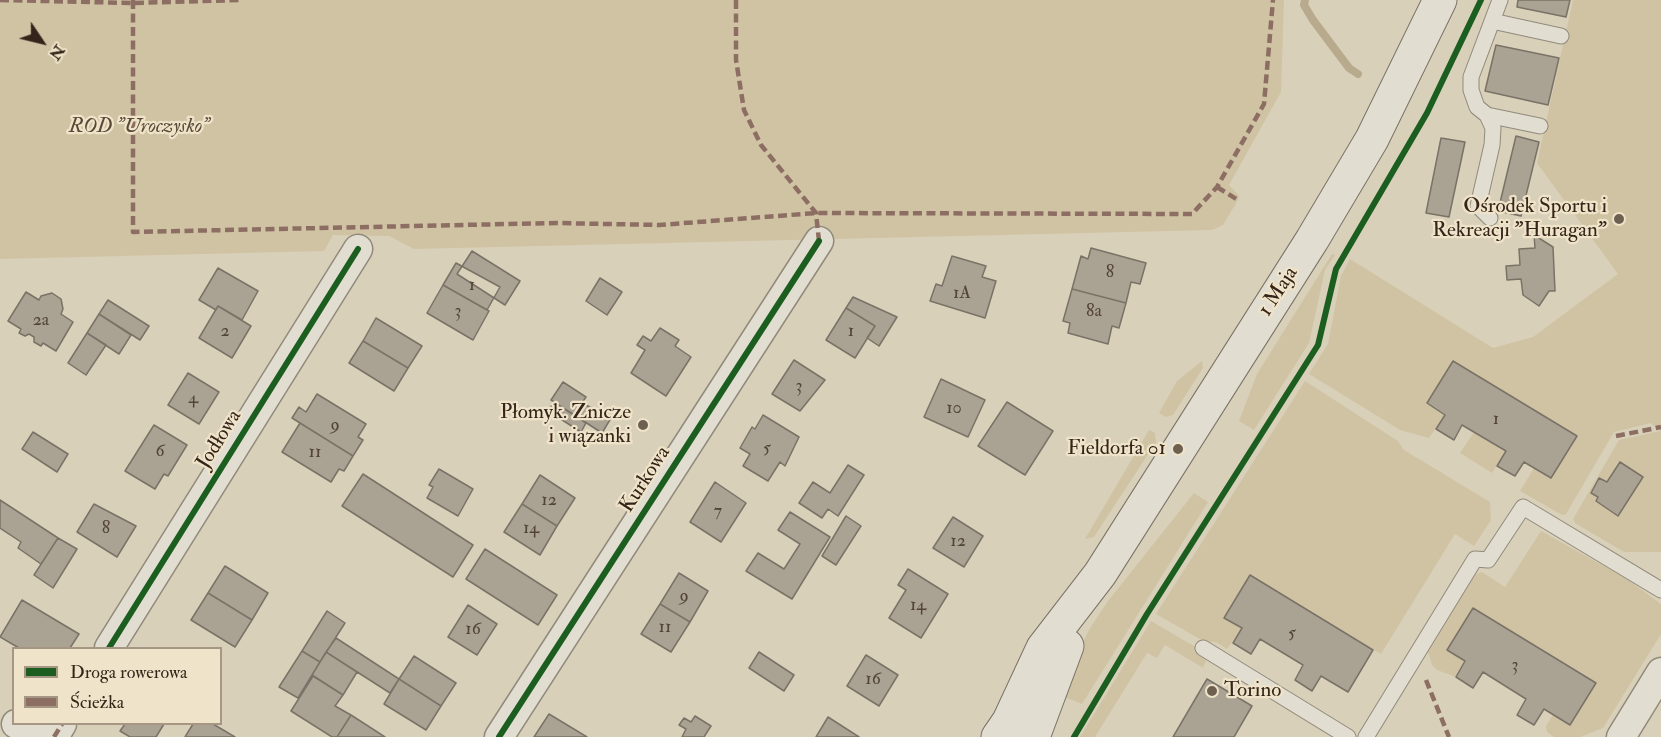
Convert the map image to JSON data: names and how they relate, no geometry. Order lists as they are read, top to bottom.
{
  "streets": {
    "main road": ["1 Maja"],
    "street": ["Jodłowa", "Kurkowa"]
  },
  "parks": ["ROD \"Uroczysko\""],
  "places": [
    "Ośrodek Sportu i Rekreacji \"Huragan\"",
    "Płomyk. Znicze i wiązanki",
    "Fieldorfa 01",
    "Torino"
  ],
  "house_numbers": [
    "8",
    "1",
    "1A",
    "3",
    "8a",
    "2a",
    "2",
    "1",
    "3",
    "4",
    "10",
    "1",
    "9",
    "5",
    "6",
    "11",
    "12",
    "7",
    "8",
    "14",
    "12",
    "9",
    "14",
    "11",
    "16",
    "5",
    "3",
    "16"
  ],
  "legend": ["Droga rowerowa", "Ścieżka"],
  "north": "bottom right"
}
